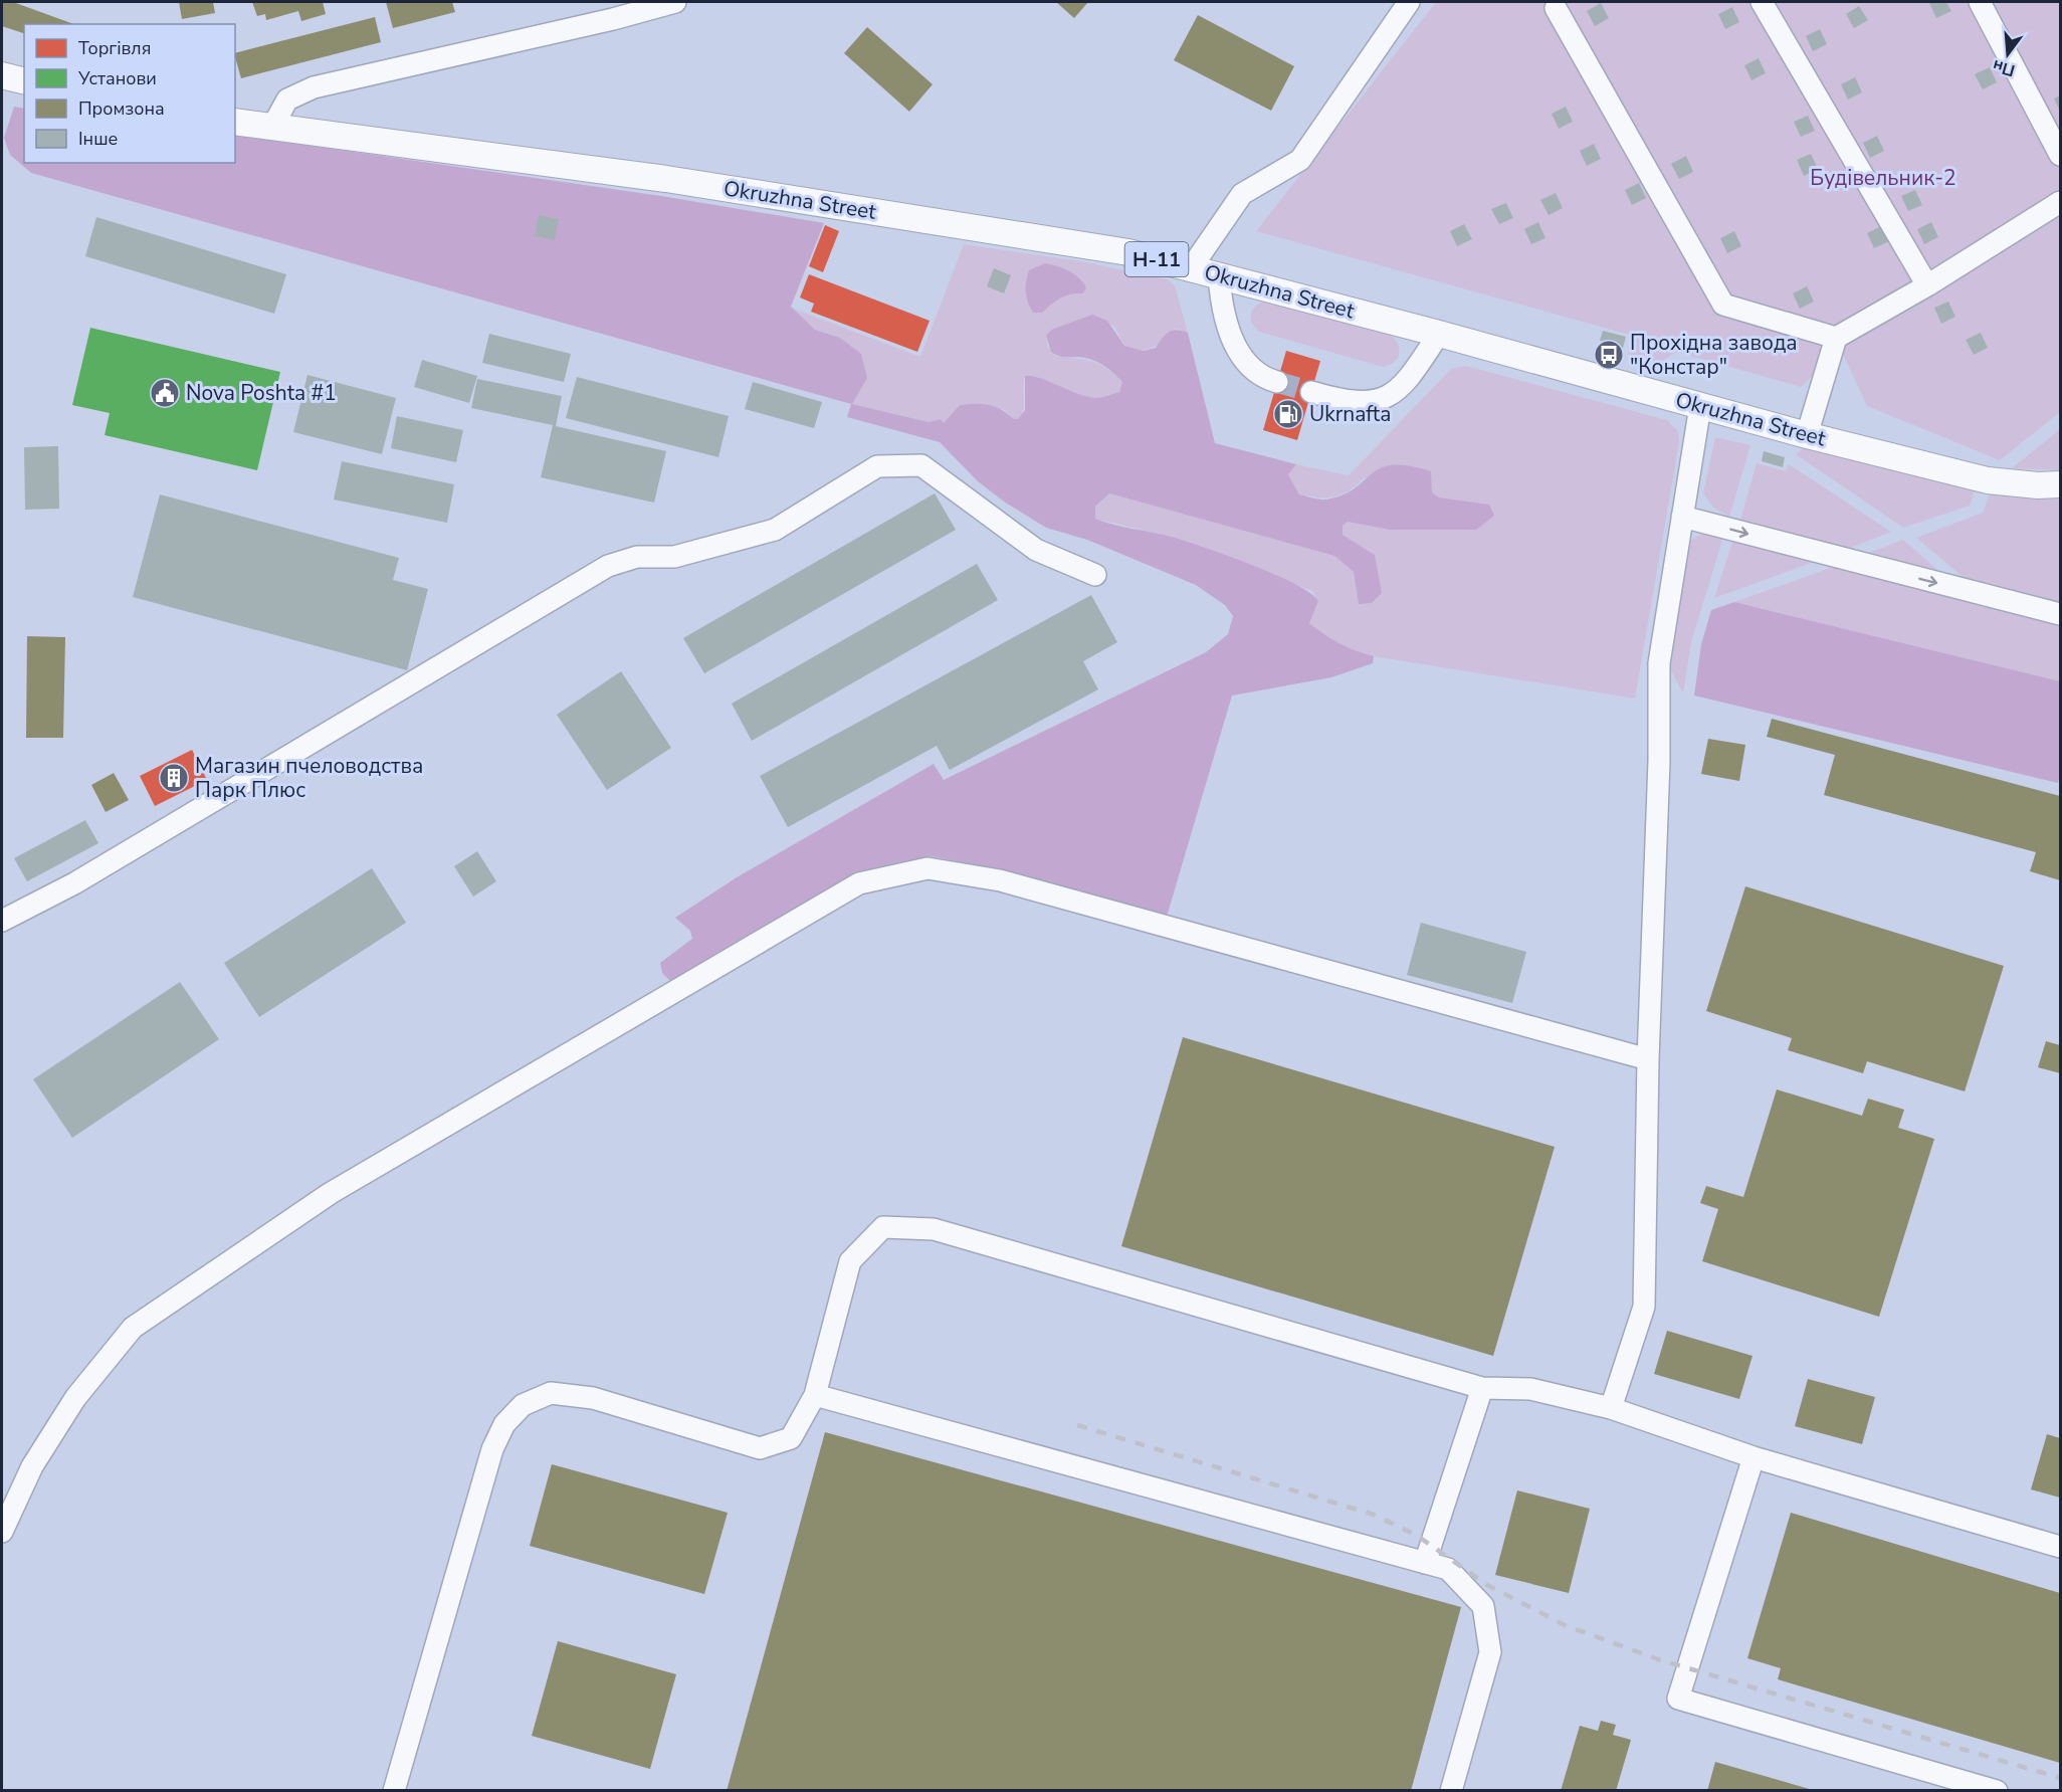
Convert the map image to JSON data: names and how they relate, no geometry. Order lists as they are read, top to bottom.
{
  "streets": {
    "main road": ["Okruzhna Street", "Н-11"]
  },
  "parks": ["Будівельник-2"],
  "places": {
    "bus stop": ["Прохідна завода \"Констар\""],
    "public building": ["Nova Poshta #1"],
    "fuel station": ["Ukrnafta"],
    "building": ["Магазин пчеловодства Парк Плюс"]
  },
  "legend": [
    "Торгівля",
    "Установи",
    "Промзона",
    "Інше"
  ],
  "north": "bottom"
}
